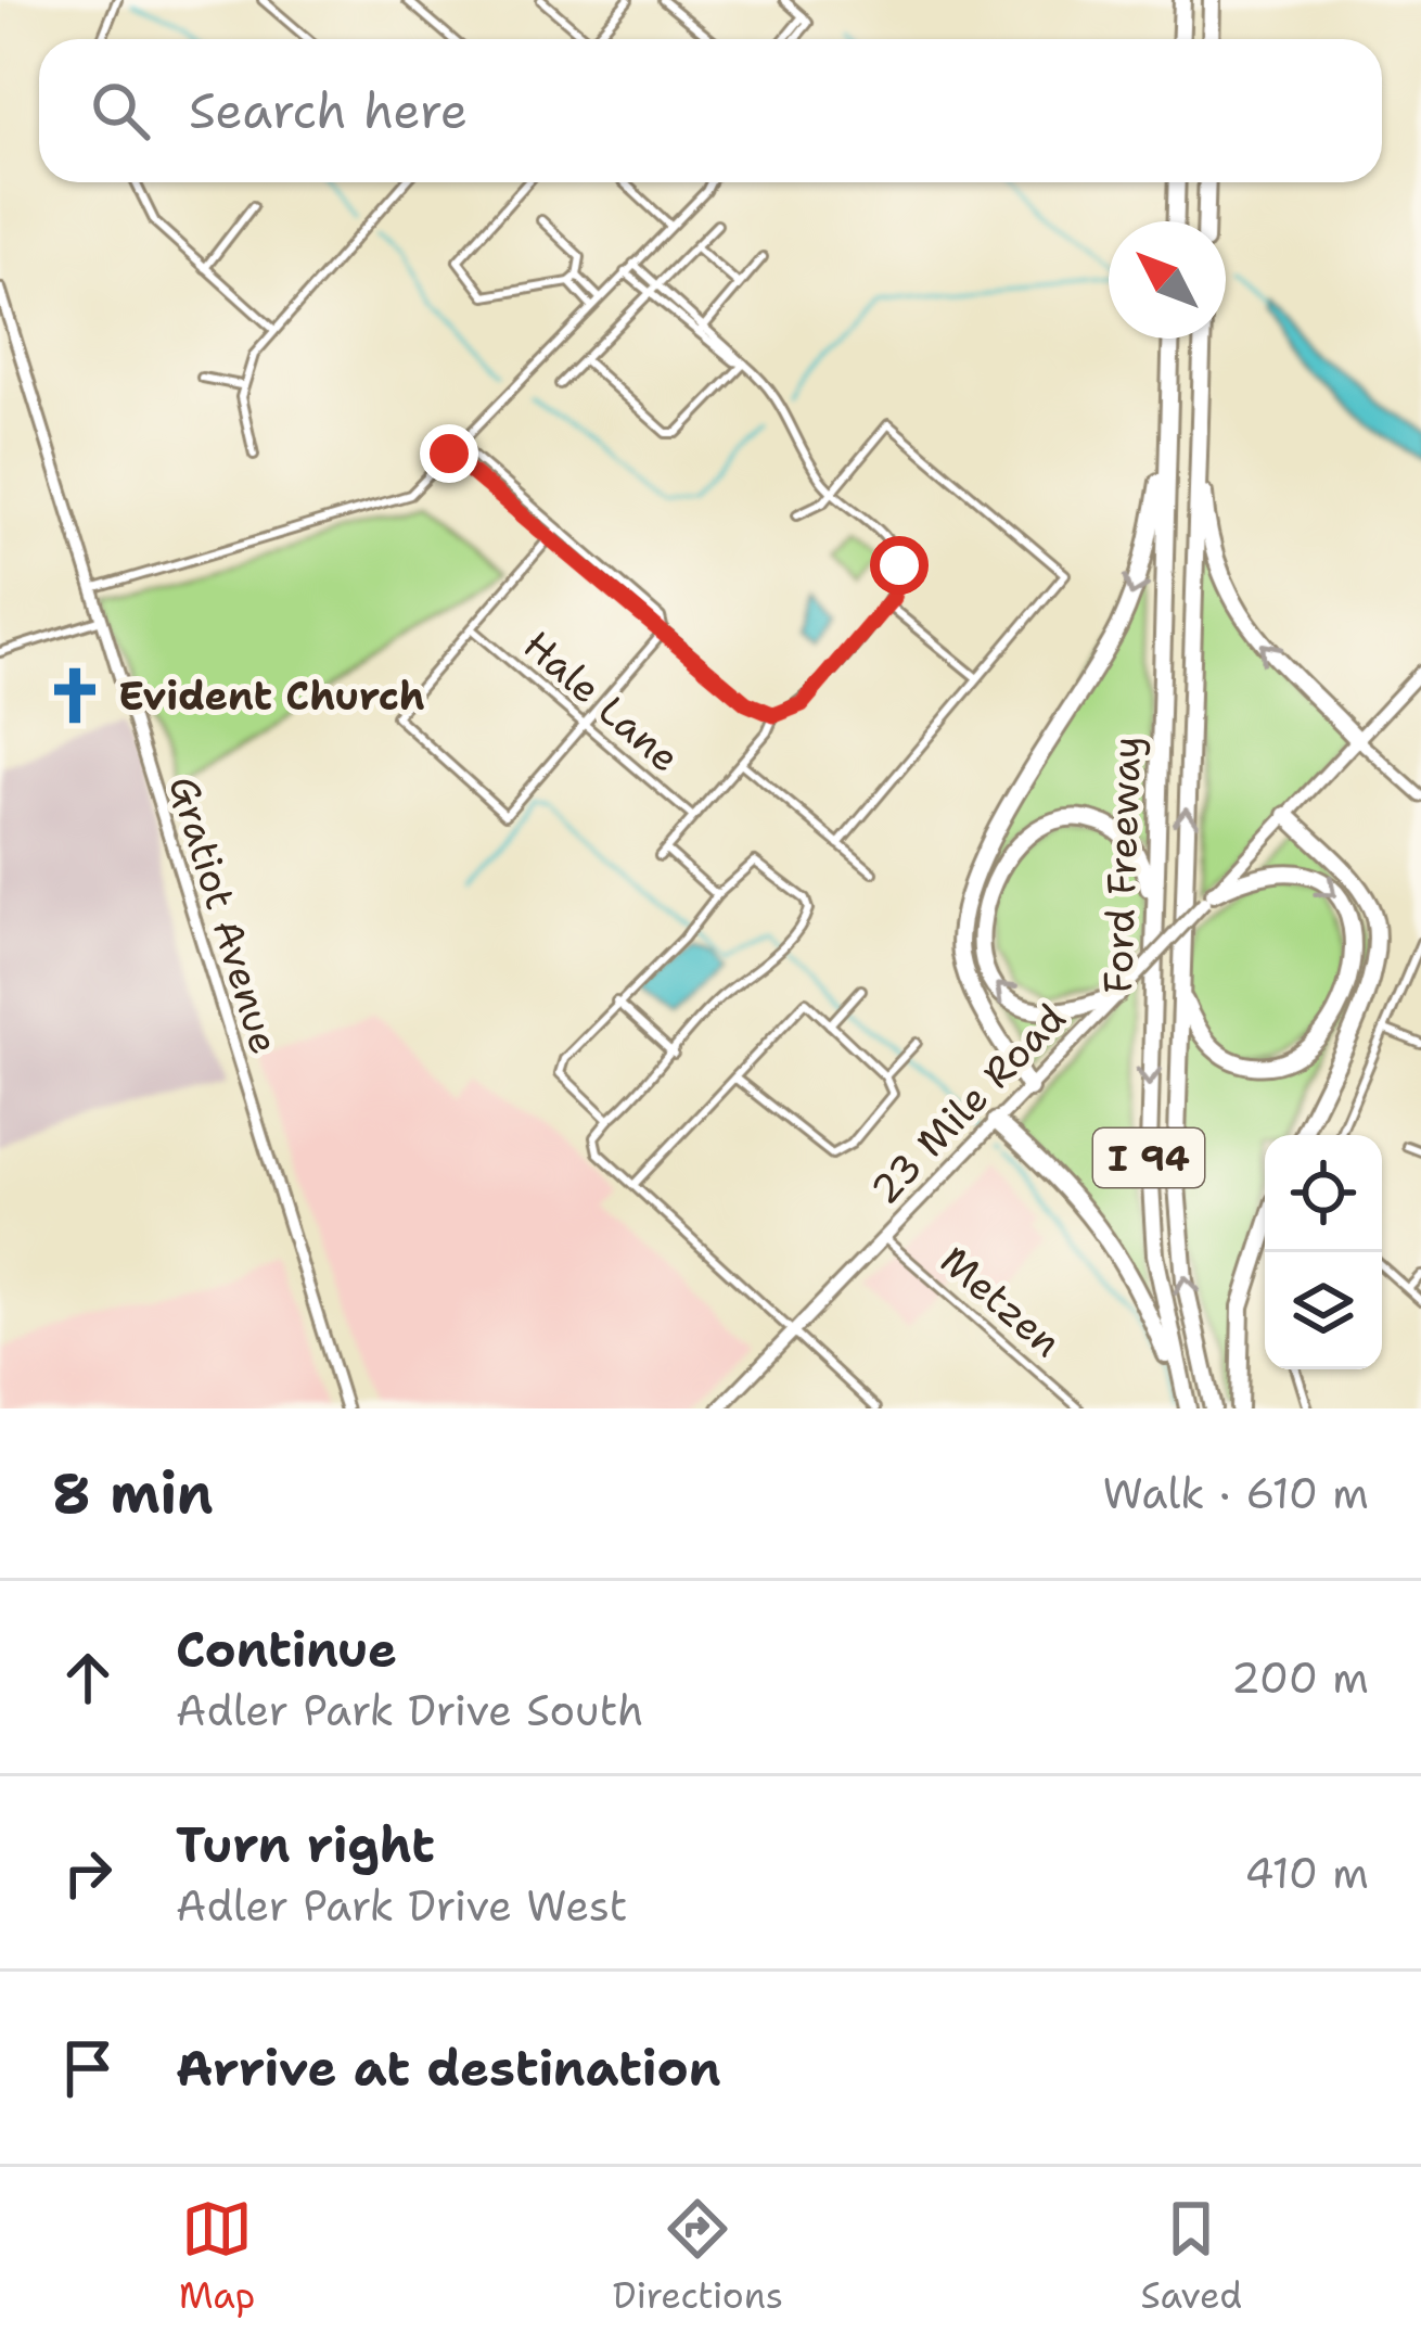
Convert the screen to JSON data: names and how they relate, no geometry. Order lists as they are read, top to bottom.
{
  "streets": {
    "highway": ["Ford Freeway", "I 94"],
    "main road": ["Gratiot Avenue", "23 Mile Road"],
    "street": ["Hale Lane", "Metzen"]
  },
  "crossings": [
    ["23 Mile Road", "Metzen"]
  ],
  "places": {
    "church": ["Evident Church"]
  },
  "north": "top left",
  "page": {
    "search": "Search here",
    "heading": ["8 min", "Walk · 610 m"],
    "list": [
      ["Continue", "Adler Park Drive South", "200 m"],
      ["Turn right", "Adler Park Drive West", "410 m"],
      "Arrive at destination"
    ],
    "nav": ["Map", "Directions", "Saved"]
  }
}
